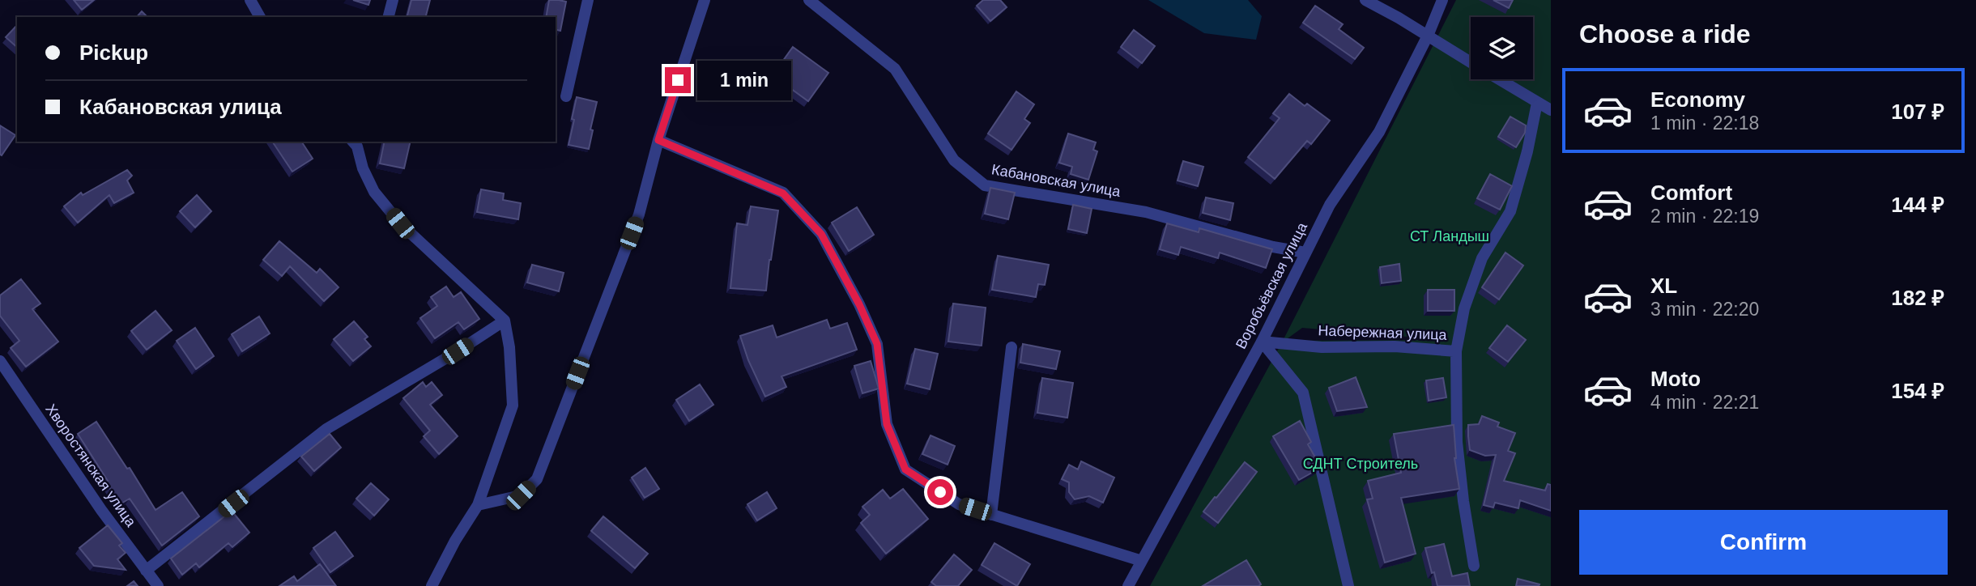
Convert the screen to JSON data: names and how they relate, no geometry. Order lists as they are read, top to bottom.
{
  "streets": {
    "street": [
      "Кабановская улица",
      "Воробьёвская улица",
      "Набережная улица",
      "Хворостянская улица"
    ]
  },
  "crossings": [
    ["Кабановская улица", "Воробьёвская улица"],
    ["Воробьёвская улица", "Набережная улица"]
  ],
  "parks": ["СТ Ландыш", "СДНТ Строитель"],
  "page": {
    "heading": "Choose a ride",
    "banner": ["Pickup", "Кабановская улица"],
    "bubble": "1 min",
    "list": [
      {
        "name": "Economy",
        "note": "1 min · 22:18",
        "value": "107 ₽"
      },
      {
        "name": "Comfort",
        "note": "2 min · 22:19",
        "value": "144 ₽"
      },
      {
        "name": "XL",
        "note": "3 min · 22:20",
        "value": "182 ₽"
      },
      {
        "name": "Moto",
        "note": "4 min · 22:21",
        "value": "154 ₽"
      }
    ],
    "buttons": "Confirm"
  }
}
